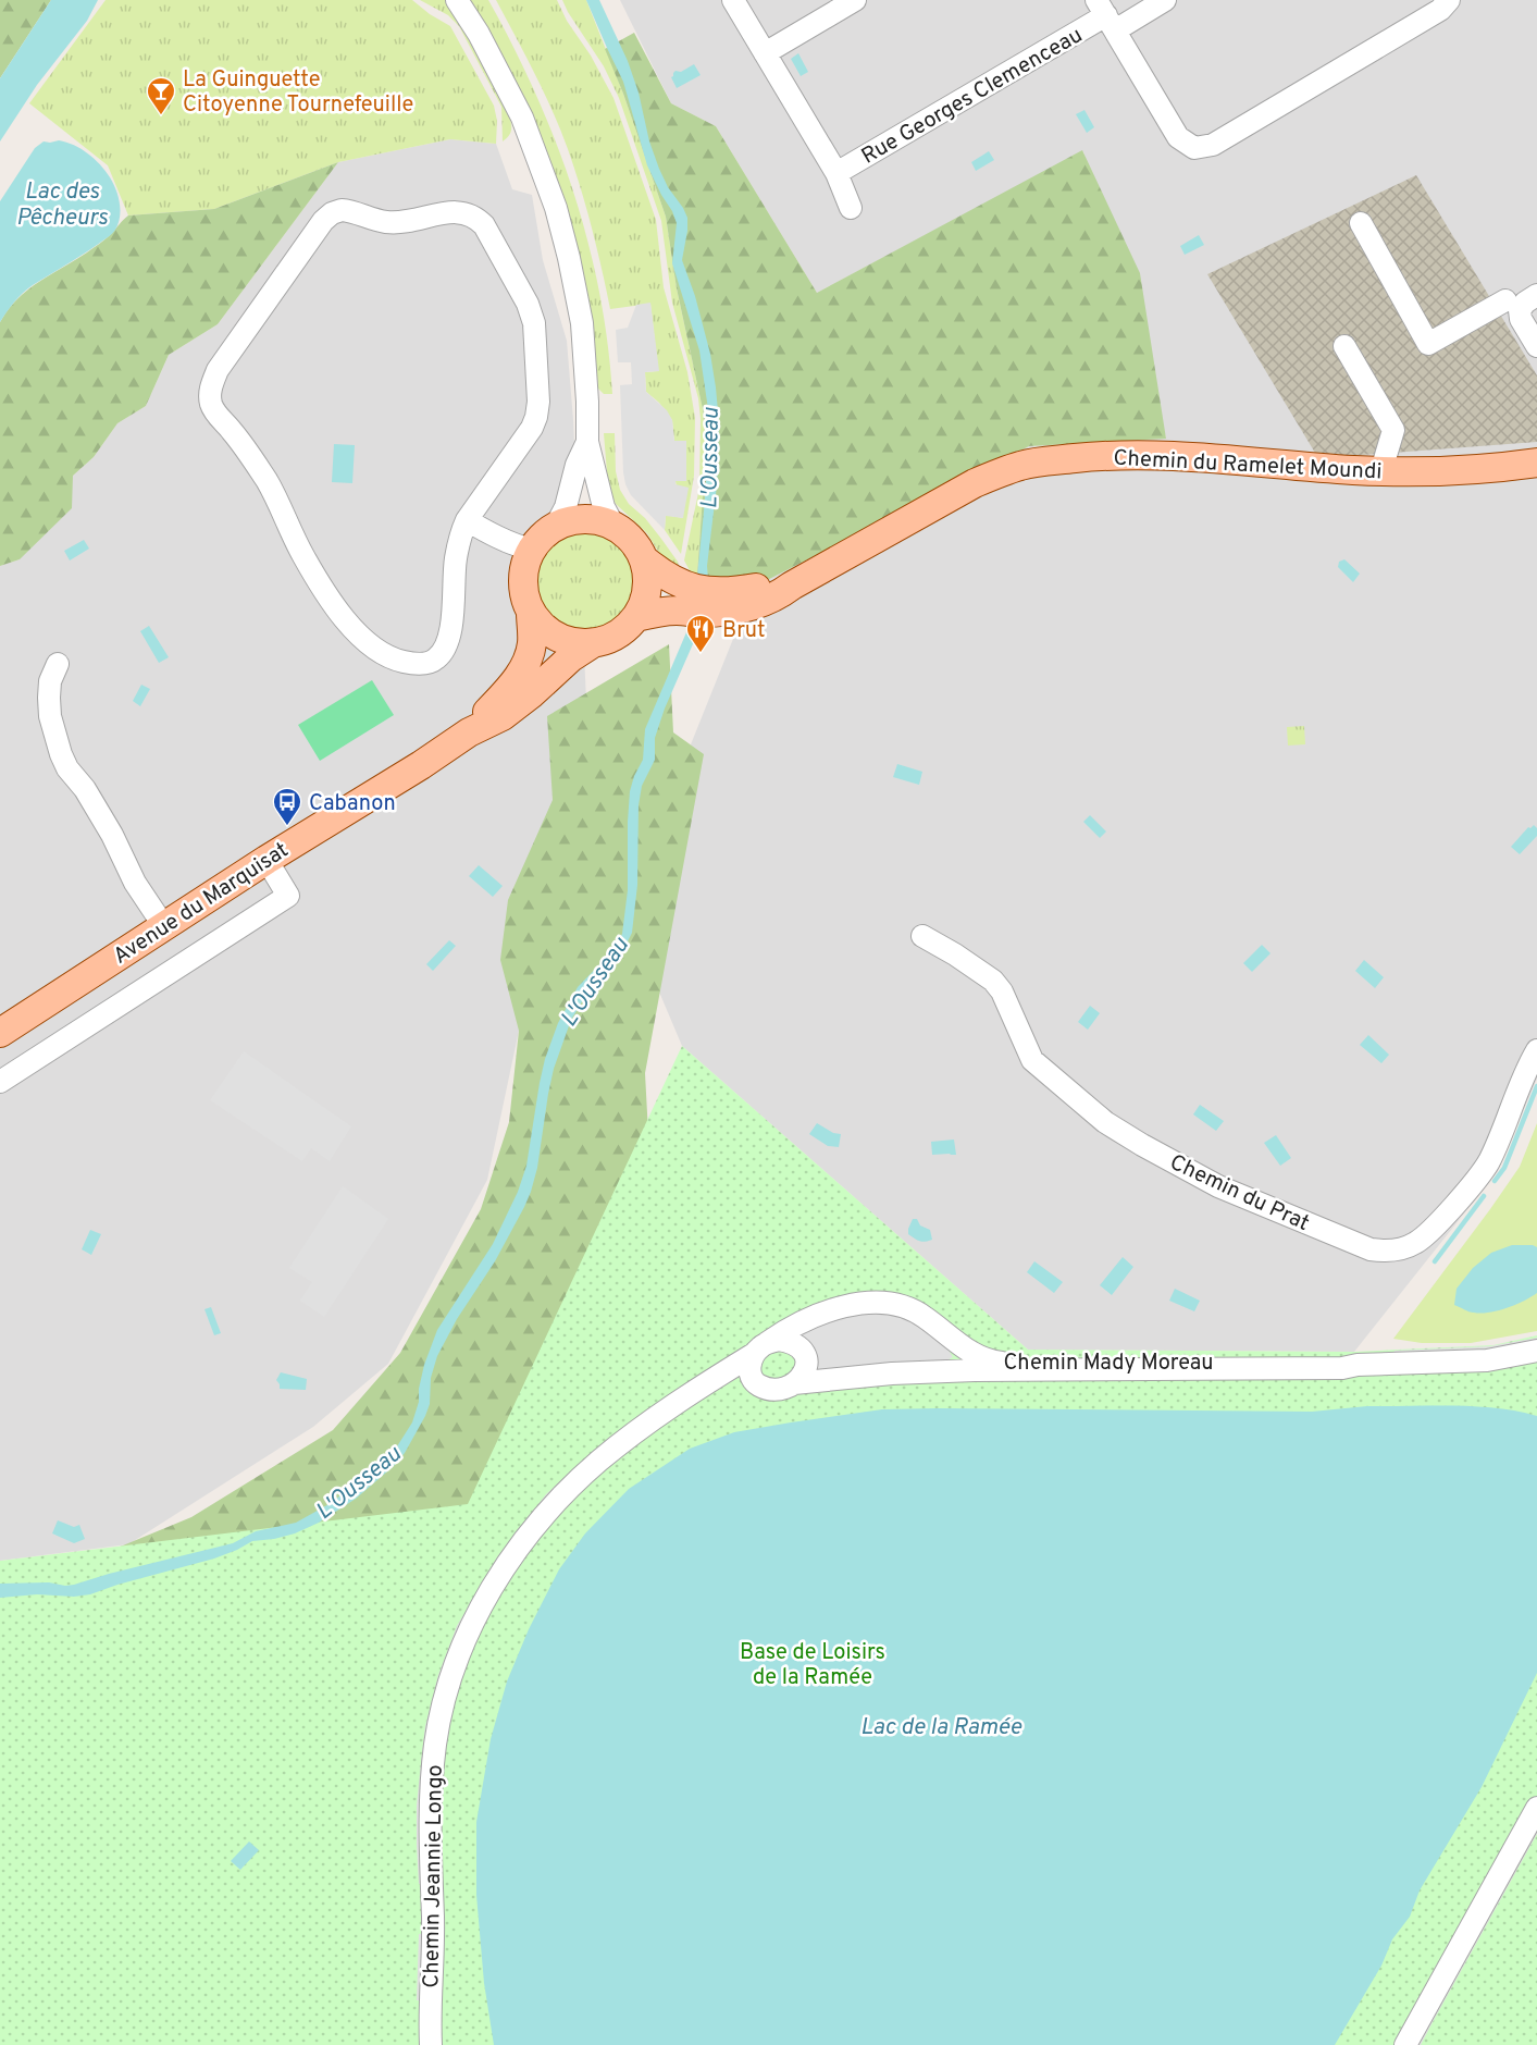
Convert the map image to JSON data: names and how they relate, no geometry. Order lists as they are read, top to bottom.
{
  "streets": {
    "main road": ["Chemin du Ramelet Moundi", "Avenue du Marquisat"],
    "street": [
      "Rue Georges Clemenceau",
      "Chemin du Prat",
      "Chemin Mady Moreau",
      "Chemin Jeannie Longo"
    ]
  },
  "crossings": [
    ["Chemin du Ramelet Moundi", "Avenue du Marquisat"],
    ["Chemin Mady Moreau", "Chemin Jeannie Longo"]
  ],
  "water": ["Lac des Pêcheurs", "L'Ousseau", "Lac de la Ramée"],
  "parks": ["Base de Loisirs de la Ramée"],
  "places": {
    "bar": ["La Guinguette Citoyenne Tournefeuille"],
    "restaurant": ["Brut"],
    "bus stop": ["Cabanon"]
  }
}
